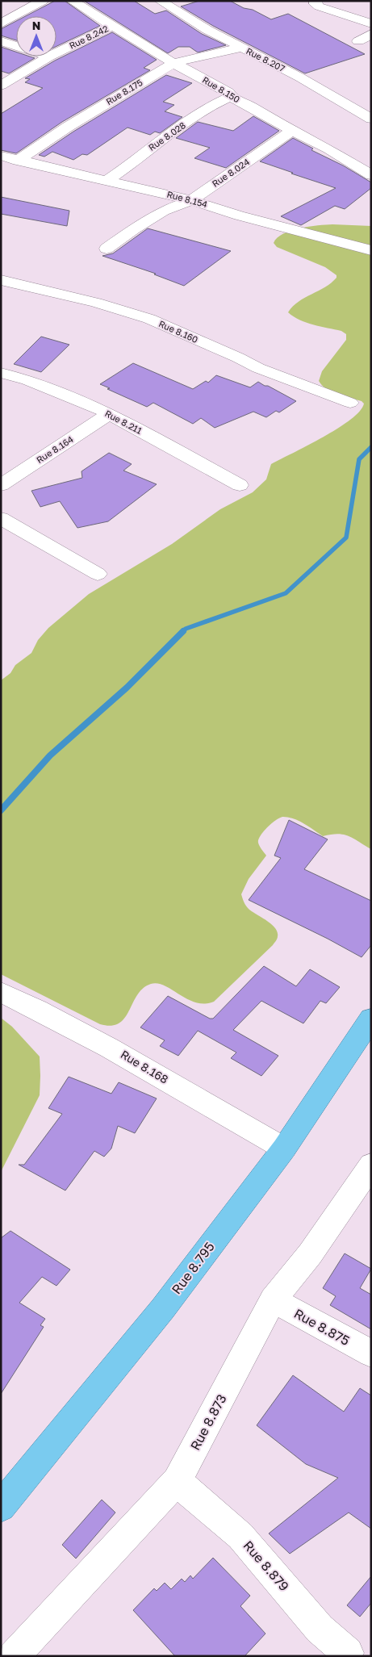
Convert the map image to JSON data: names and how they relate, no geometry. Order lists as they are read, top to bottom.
{
  "streets": {
    "highway": ["Rue 8.795"],
    "street": [
      "Rue 8.242",
      "Rue 8.207",
      "Rue 8.150",
      "Rue 8.175",
      "Rue 8.028",
      "Rue 8.024",
      "Rue 8.154",
      "Rue 8.160",
      "Rue 8.211",
      "Rue 8.164",
      "Rue 8.168",
      "Rue 8.875",
      "Rue 8.873",
      "Rue 8.879"
    ]
  },
  "crossings": [
    ["Rue 8.242", "Rue 8.150"],
    ["Rue 8.207", "Rue 8.175"],
    ["Rue 8.150", "Rue 8.175"],
    ["Rue 8.150", "Rue 8.028"],
    ["Rue 8.150", "Rue 8.024"],
    ["Rue 8.175", "Rue 8.154"],
    ["Rue 8.028", "Rue 8.154"],
    ["Rue 8.024", "Rue 8.154"],
    ["Rue 8.211", "Rue 8.164"],
    ["Rue 8.168", "Rue 8.795"],
    ["Rue 8.875", "Rue 8.873"],
    ["Rue 8.873", "Rue 8.879"]
  ],
  "north": "top"
}
